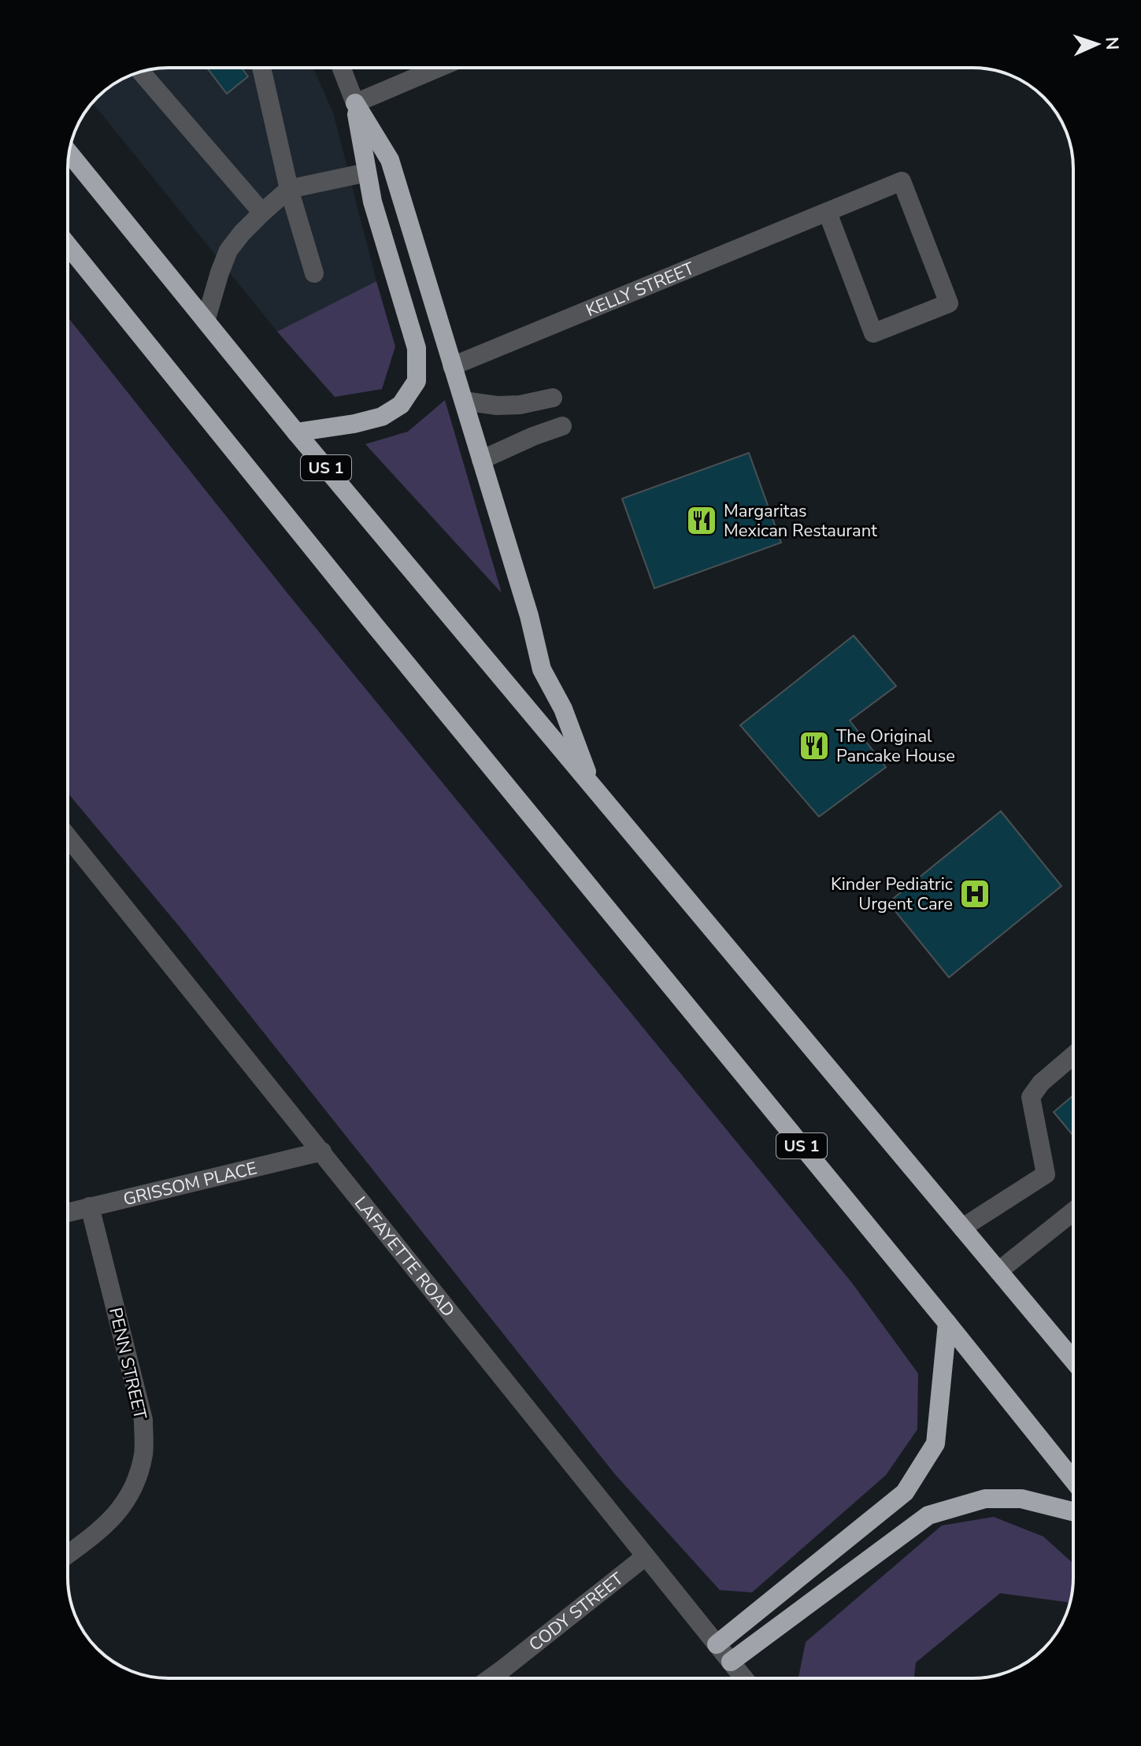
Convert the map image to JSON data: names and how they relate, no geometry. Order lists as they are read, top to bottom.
{
  "streets": {
    "highway": ["US 1"],
    "street": [
      "KELLY STREET",
      "GRISSOM PLACE",
      "LAFAYETTE ROAD",
      "PENN STREET",
      "CODY STREET"
    ]
  },
  "crossings": [
    ["GRISSOM PLACE", "LAFAYETTE ROAD"],
    ["GRISSOM PLACE", "PENN STREET"],
    ["LAFAYETTE ROAD", "CODY STREET"]
  ],
  "places": {
    "restaurant": ["Margaritas Mexican Restaurant", "The Original Pancake House"],
    "hospital": ["Kinder Pediatric Urgent Care"]
  },
  "north": "right"
}
